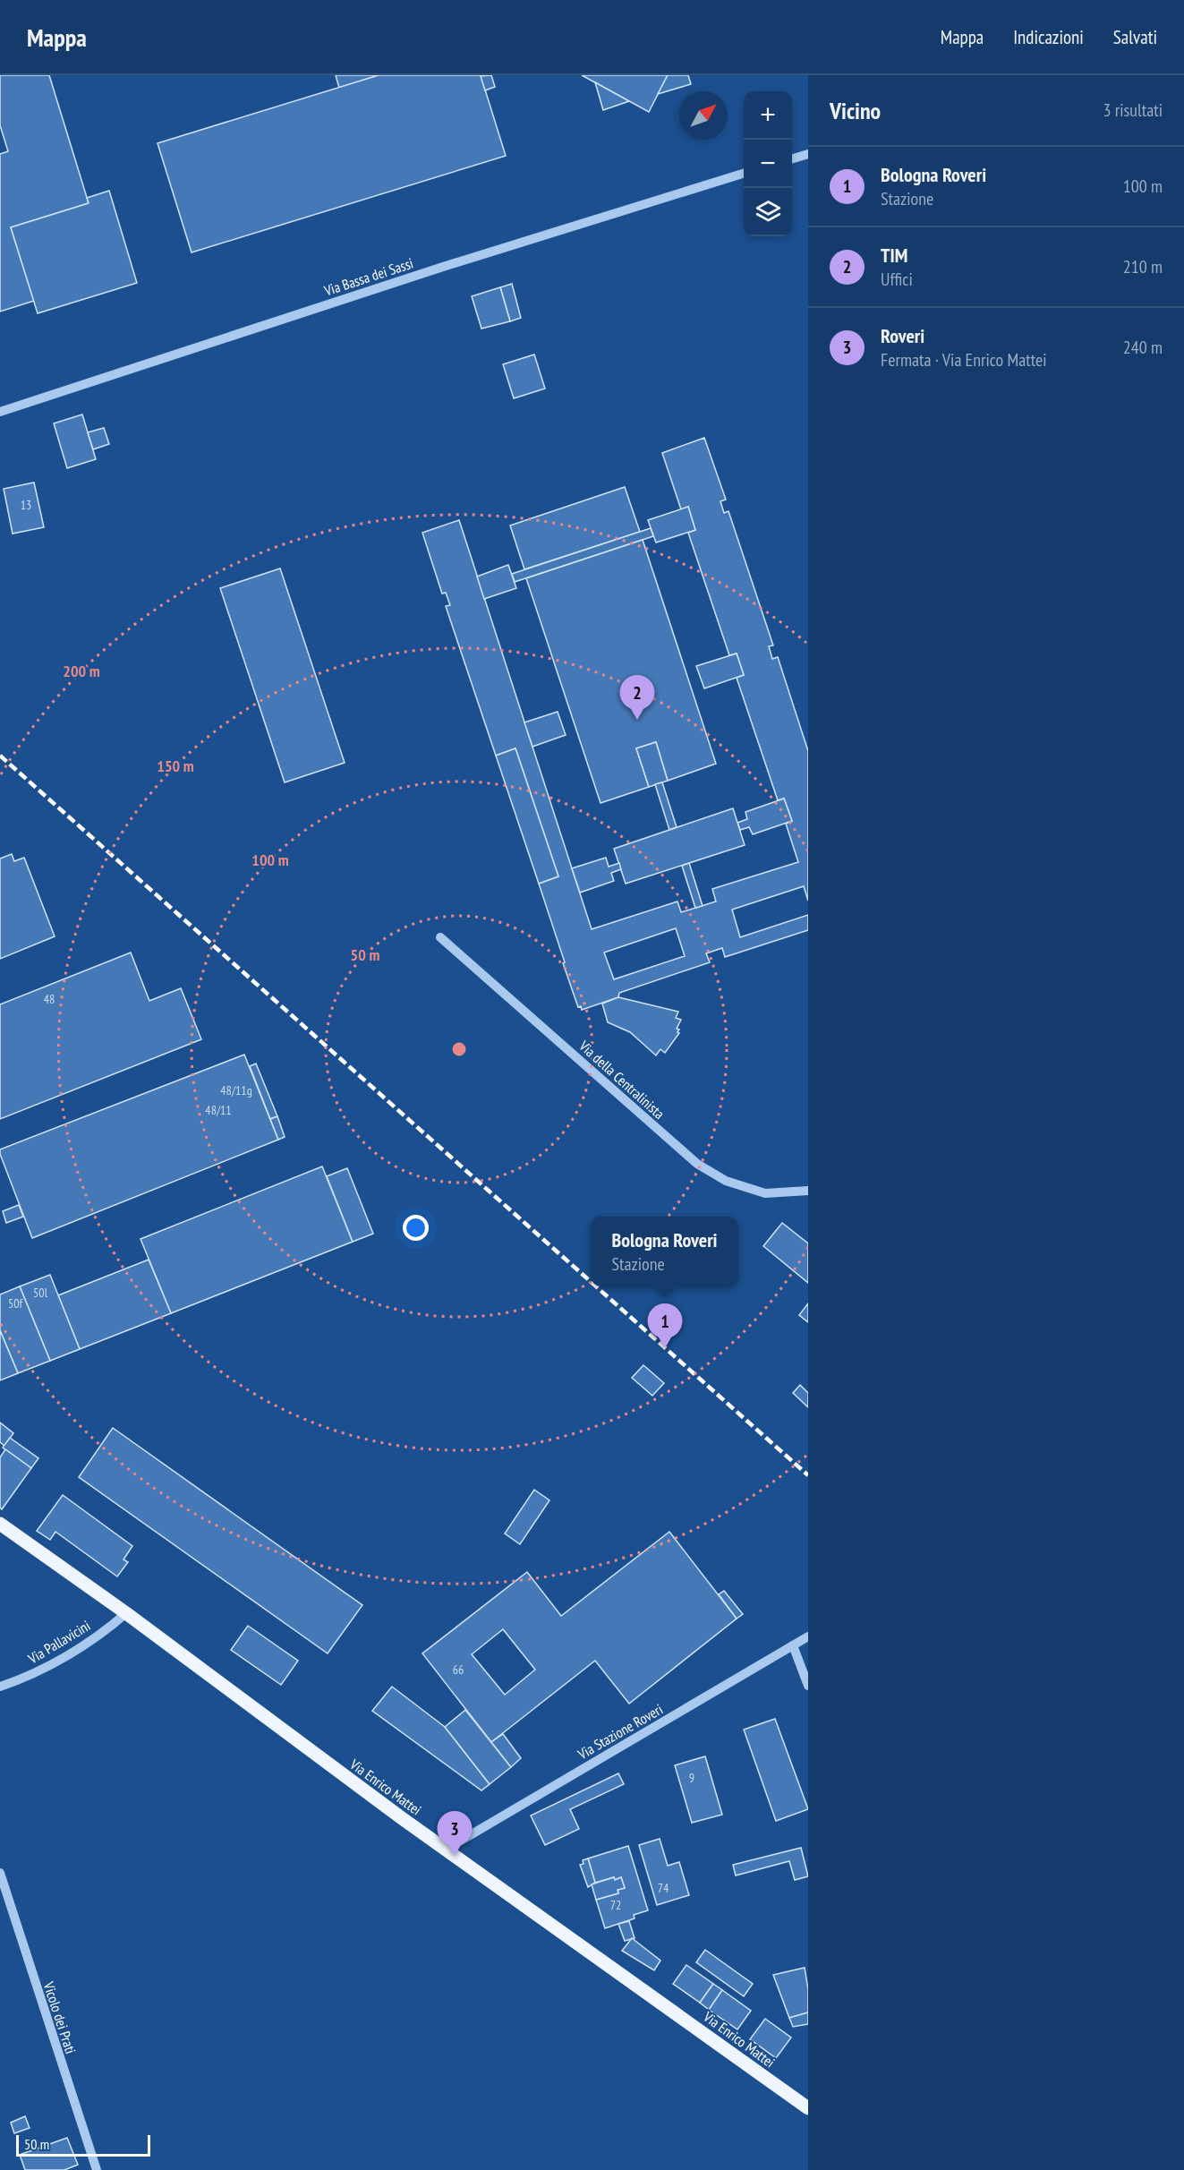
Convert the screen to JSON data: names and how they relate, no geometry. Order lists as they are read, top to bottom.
{
  "streets": {
    "main road": ["Via Enrico Mattei"],
    "street": [
      "Via Bassa dei Sassi",
      "Via della Centralinista",
      "Via Pallavicini",
      "Via Stazione Roveri",
      "Vicolo dei Prati"
    ]
  },
  "crossings": [
    ["Via Pallavicini", "Via Enrico Mattei"],
    ["Via Stazione Roveri", "Via Enrico Mattei"]
  ],
  "house_numbers": [
    "13",
    "48",
    "48/11g",
    "48/11",
    "50l",
    "50f",
    "66",
    "9",
    "74",
    "72"
  ],
  "scale_bar": "50 m",
  "north": "top right",
  "page": {
    "header": "Mappa",
    "nav": ["Mappa", "Indicazioni", "Salvati"],
    "heading": ["Vicino", "3 risultati"],
    "map_buttons": ["+", "−"],
    "list": [
      {
        "mark": "1",
        "name": "Bologna Roveri",
        "note": "Stazione",
        "value": "100 m"
      },
      {
        "mark": "2",
        "name": "TIM",
        "note": "Uffici",
        "value": "210 m"
      },
      {
        "mark": "3",
        "name": "Roveri",
        "note": "Fermata · Via Enrico Mattei",
        "value": "240 m"
      }
    ],
    "pins": ["2", "1", "3"],
    "popup": ["Bologna Roveri", "Stazione"],
    "scale": "50 m"
  },
  "rings": [
    "200 m",
    "150 m",
    "100 m",
    "50 m"
  ]
}
